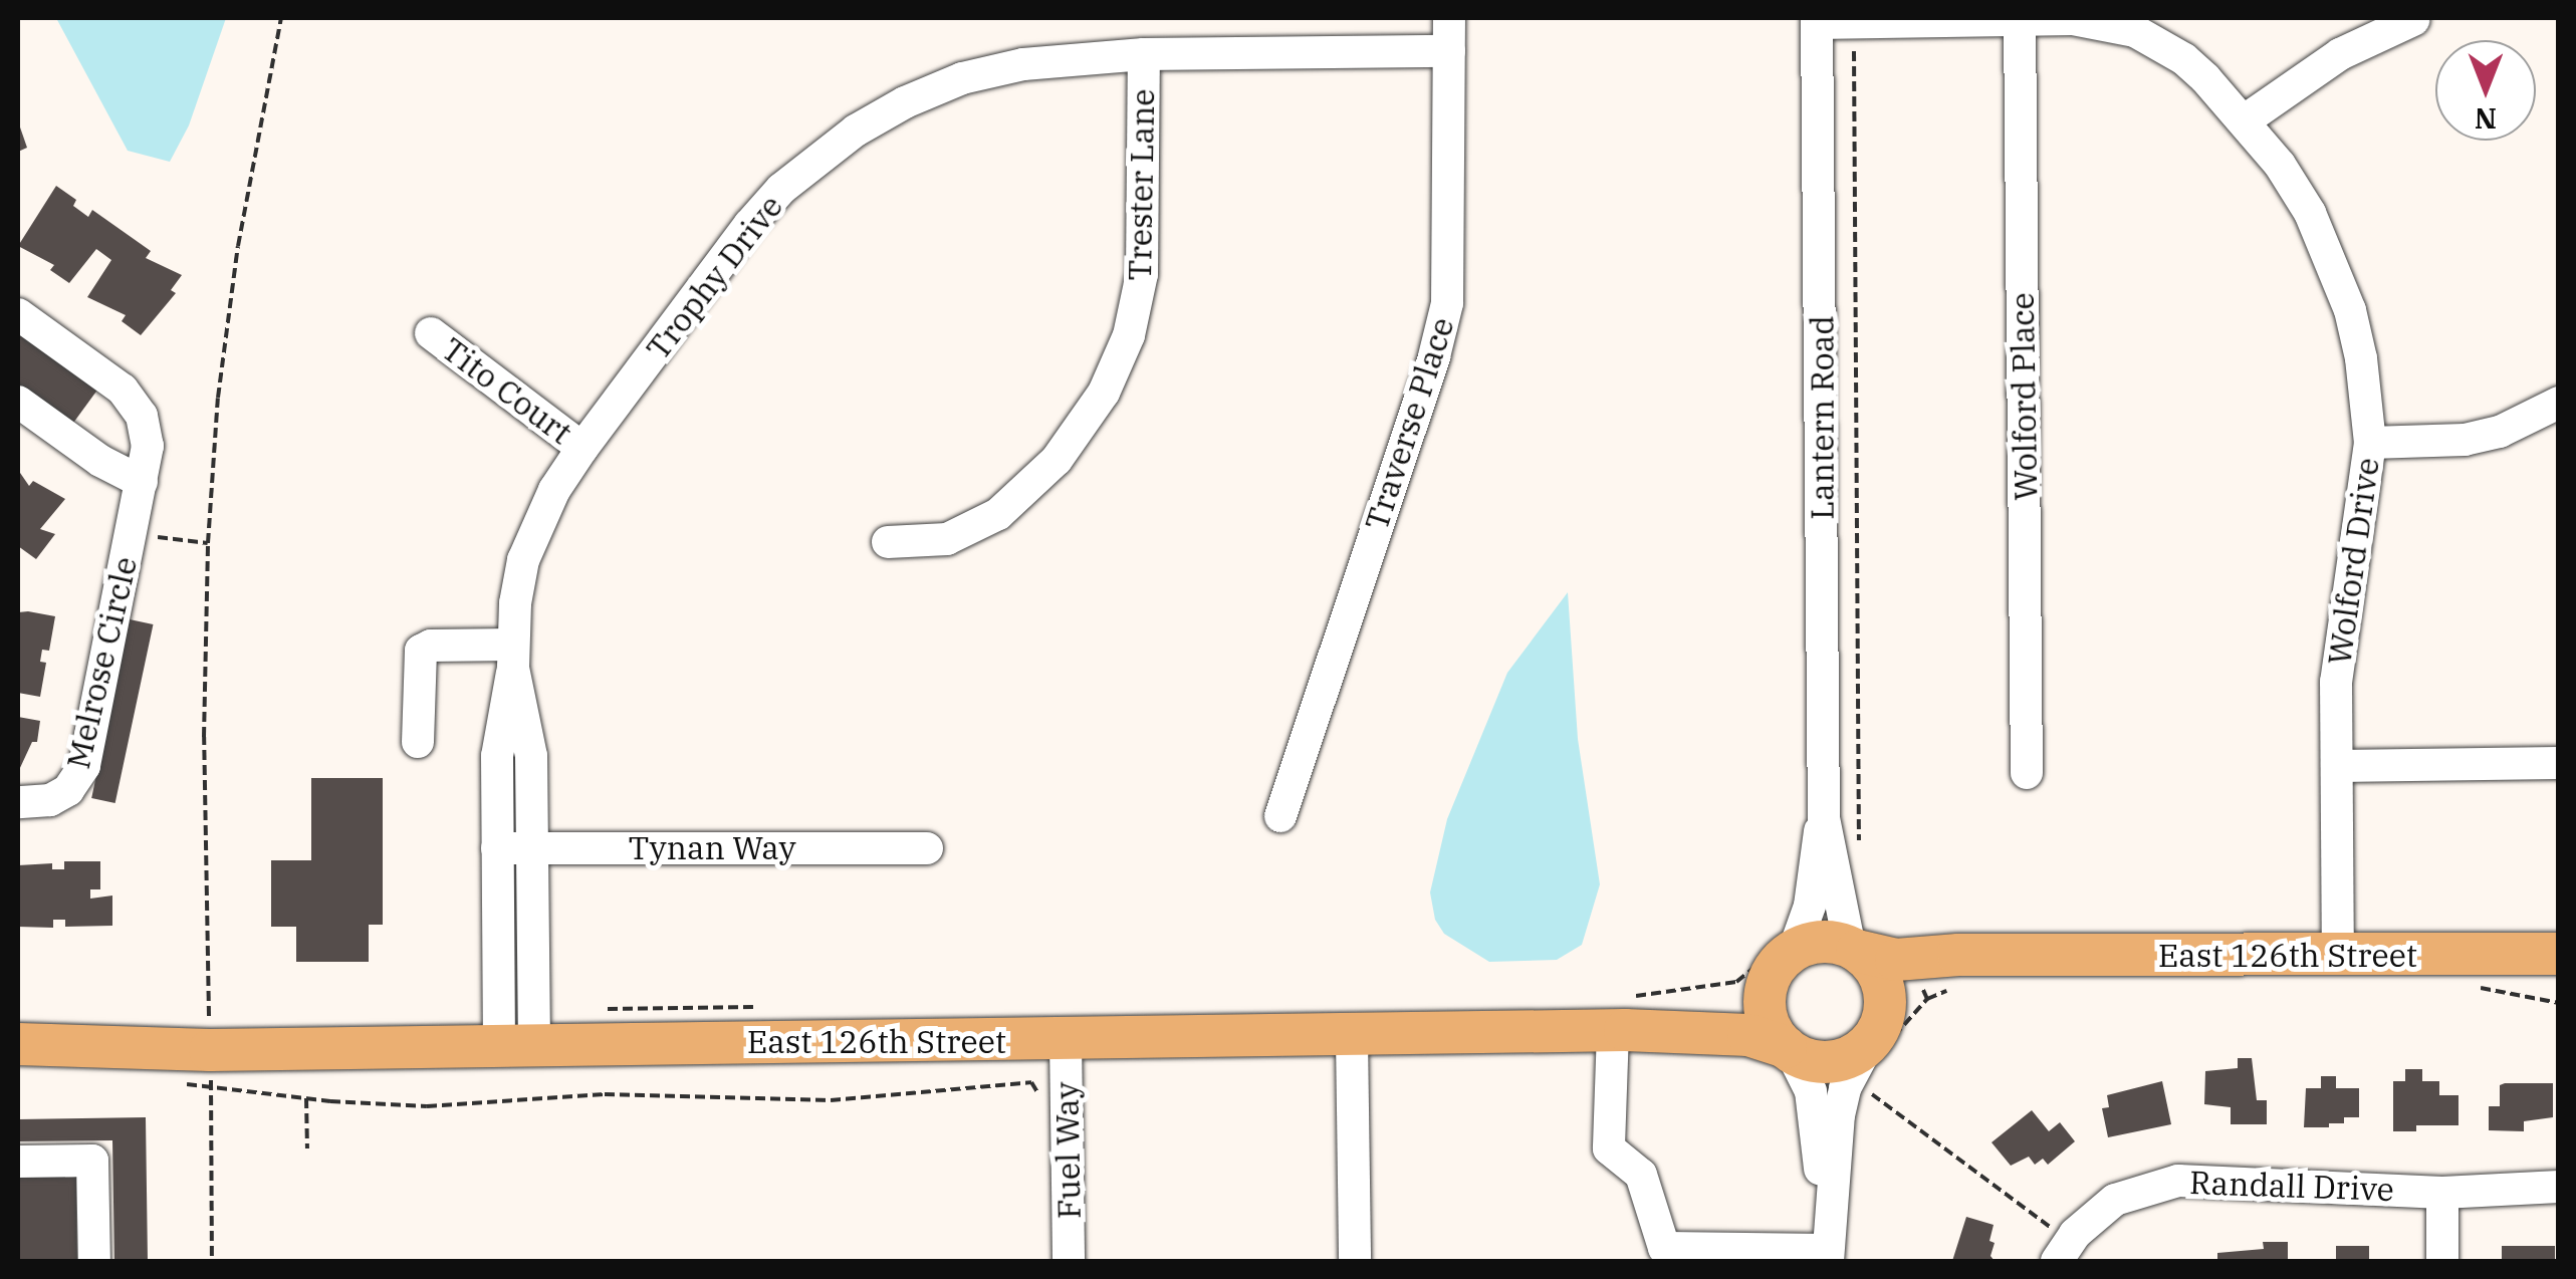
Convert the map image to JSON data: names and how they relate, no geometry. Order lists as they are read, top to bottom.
{
  "streets": {
    "main road": ["East 126th Street"],
    "street": [
      "Trester Lane",
      "Trophy Drive",
      "Tito Court",
      "Wolford Place",
      "Lantern Road",
      "Traverse Place",
      "Wolford Drive",
      "Melrose Circle",
      "Tynan Way",
      "Fuel Way",
      "Randall Drive"
    ]
  },
  "crossings": [
    ["Trester Lane", "Trophy Drive"],
    ["Trophy Drive", "Tito Court"],
    ["Trophy Drive", "Traverse Place"],
    ["Trophy Drive", "Tynan Way"],
    ["Trophy Drive", "East 126th Street"],
    ["Wolford Place", "Wolford Drive"],
    ["Lantern Road", "Wolford Drive"],
    ["Lantern Road", "East 126th Street"],
    ["Wolford Drive", "East 126th Street"],
    ["East 126th Street", "Fuel Way"]
  ],
  "north": "bottom"
}
